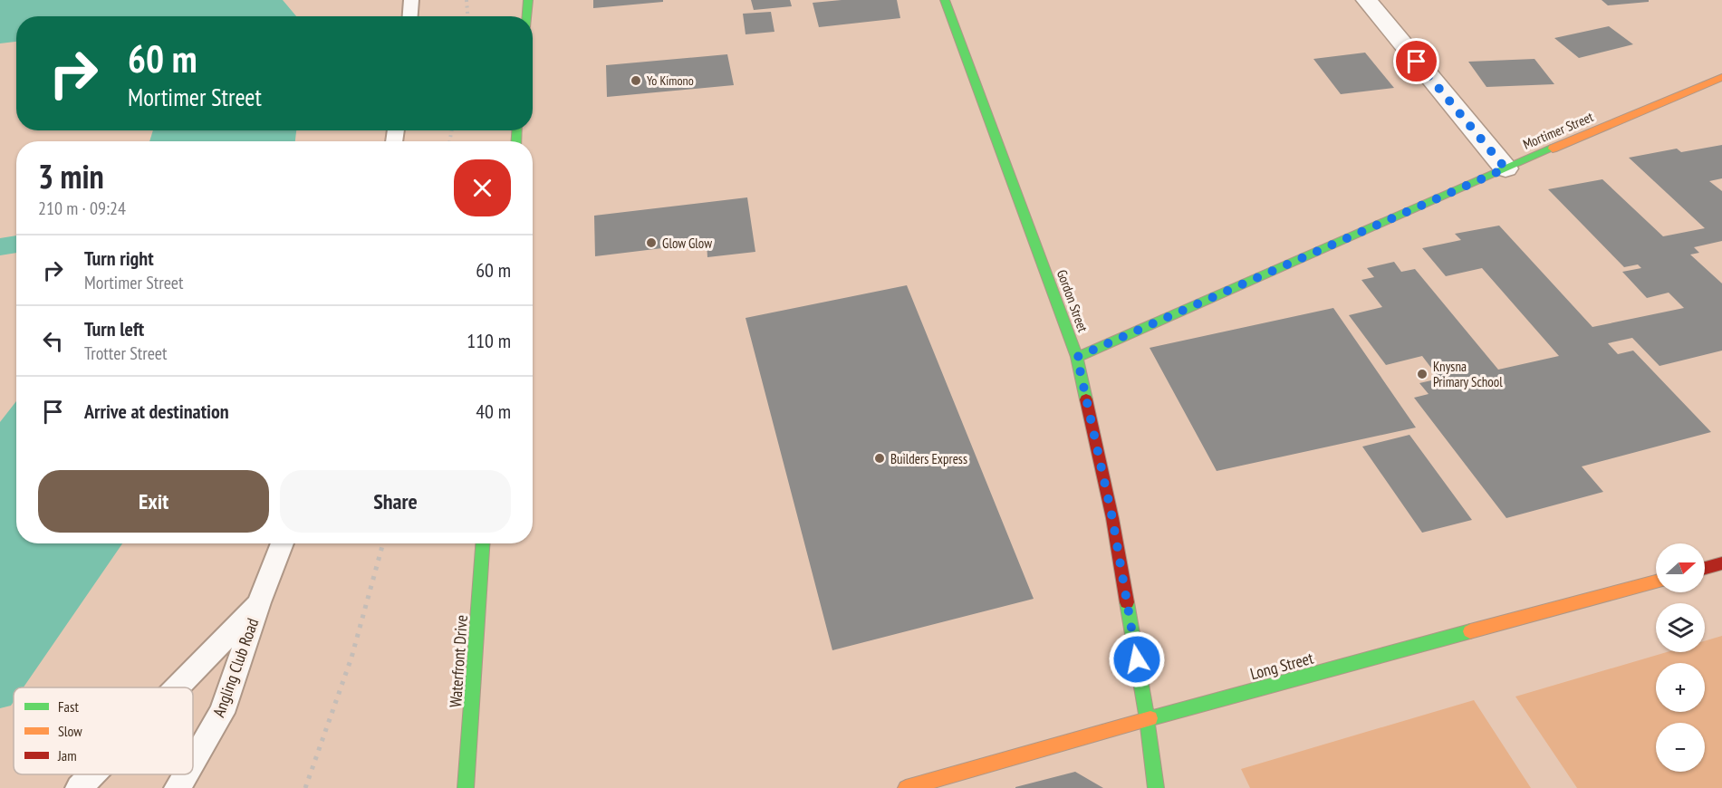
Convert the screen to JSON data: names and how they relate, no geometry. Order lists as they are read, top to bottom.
{
  "streets": {
    "street": [
      "Mortimer Street",
      "Gordon Street",
      "Waterfront Drive",
      "Long Street"
    ],
    "lane": ["Angling Club Road"]
  },
  "crossings": [
    ["Mortimer Street", "Gordon Street"],
    ["Gordon Street", "Long Street"]
  ],
  "places": [
    "Yo Kimono",
    "Glow Glow",
    "Knysna Primary School",
    "Builders Express"
  ],
  "legend": ["Fast", "Slow", "Jam"],
  "north": "right",
  "page": {
    "turn": ["60 m", "Mortimer Street"],
    "heading": ["3 min", "210 m · 09:24"],
    "list": [
      {
        "name": "Turn right",
        "note": "Mortimer Street",
        "value": "60 m"
      },
      {
        "name": "Turn left",
        "note": "Trotter Street",
        "value": "110 m"
      },
      {
        "name": "Arrive at destination",
        "value": "40 m"
      }
    ],
    "buttons": ["Exit", "Share"],
    "map_buttons": ["+", "−"]
  }
}
